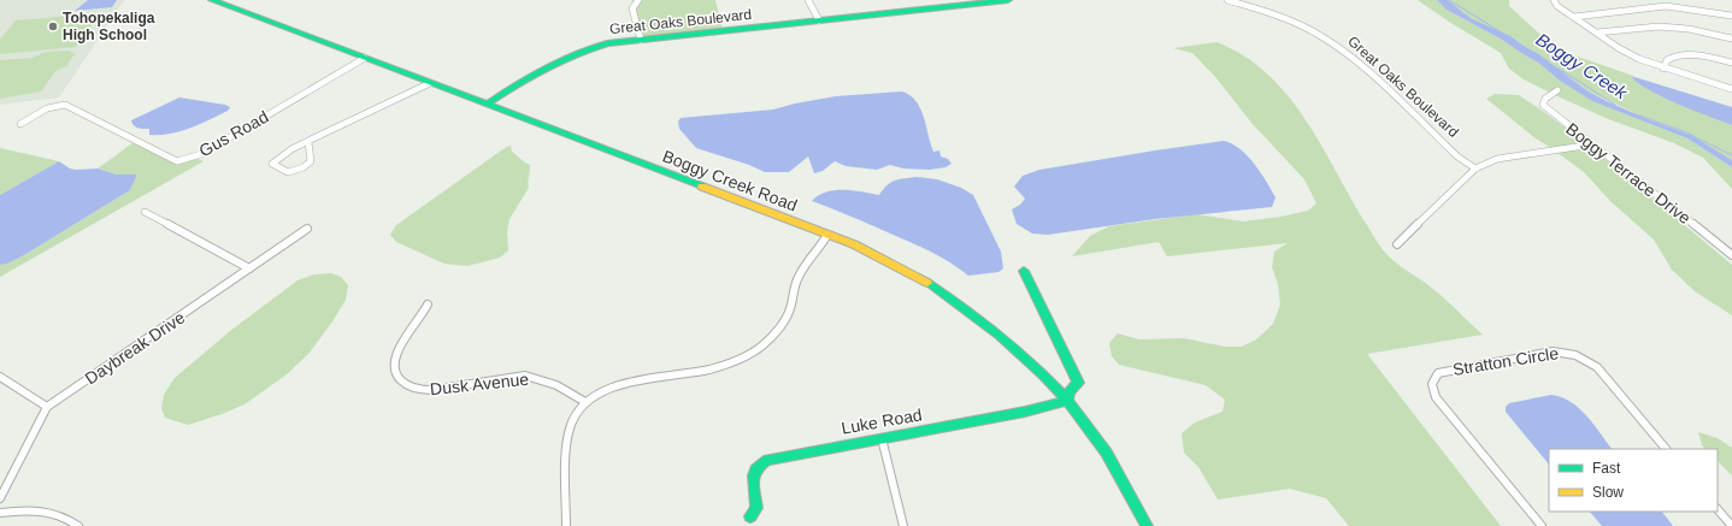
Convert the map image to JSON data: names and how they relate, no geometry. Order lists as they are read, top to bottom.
{
  "streets": {
    "main road": ["Great Oaks Boulevard", "Boggy Creek Road", "Luke Road"],
    "street": [
      "Gus Road",
      "Boggy Terrace Drive",
      "Daybreak Drive",
      "Stratton Circle",
      "Dusk Avenue"
    ]
  },
  "crossings": [
    ["Great Oaks Boulevard", "Boggy Creek Road"],
    ["Gus Road", "Boggy Creek Road"],
    ["Boggy Creek Road", "Luke Road"]
  ],
  "water": ["Boggy Creek"],
  "places": ["Tohopekaliga High School"],
  "legend": ["Fast", "Slow"]
}
